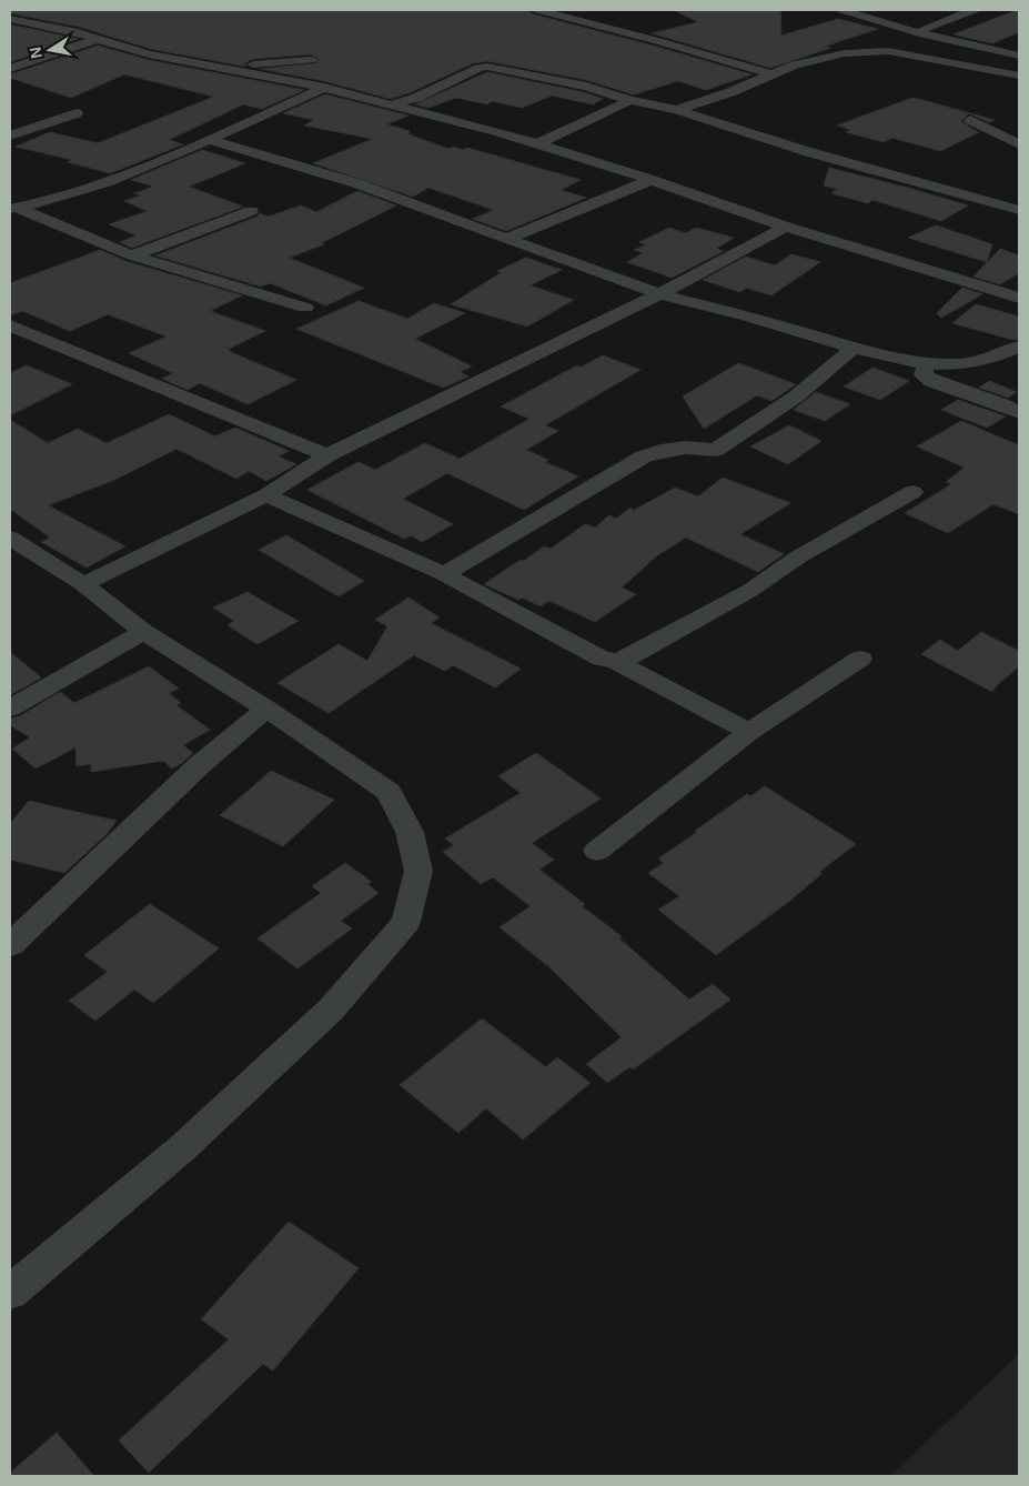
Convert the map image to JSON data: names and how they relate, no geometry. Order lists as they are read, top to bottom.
{
  "north": "left"
}
